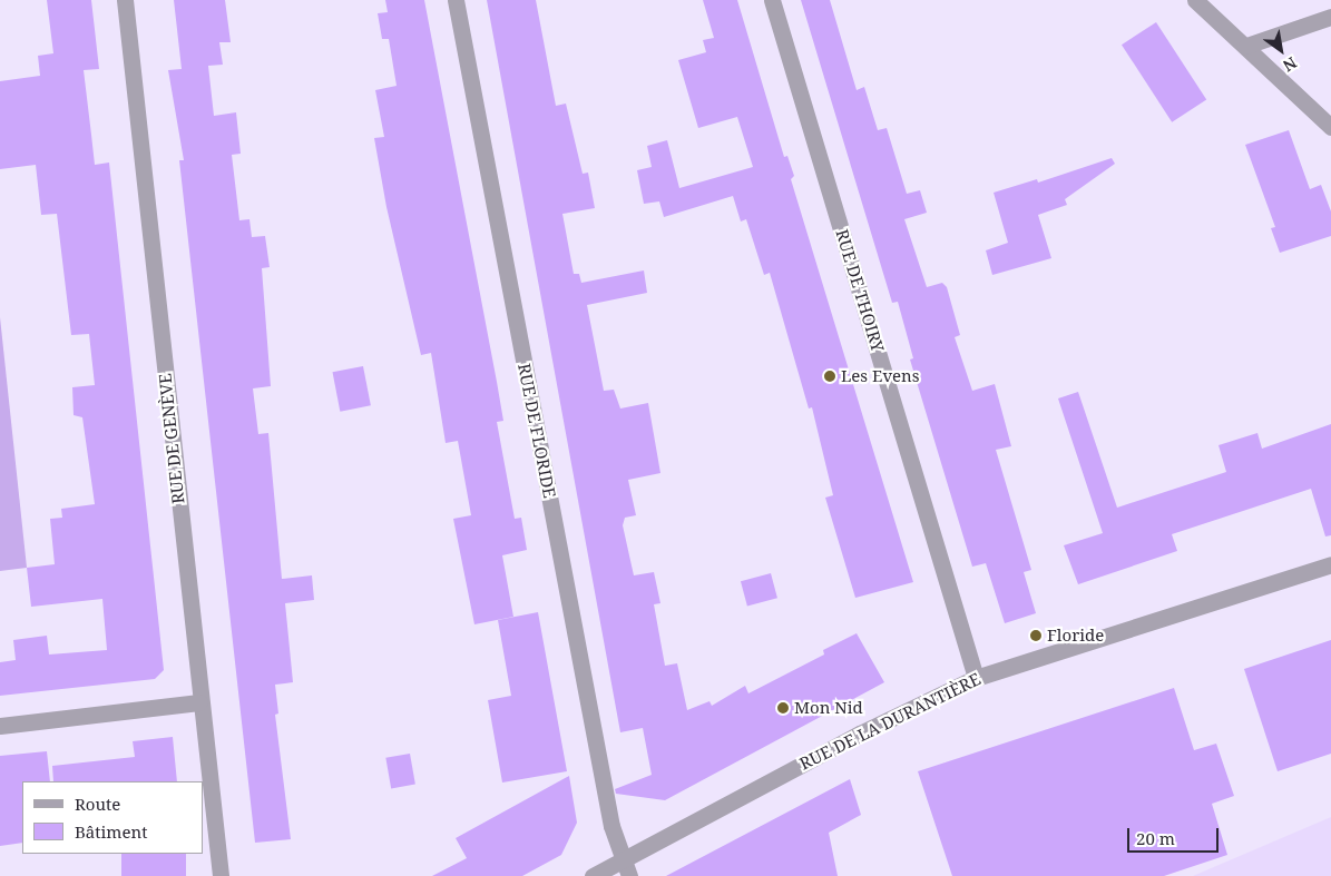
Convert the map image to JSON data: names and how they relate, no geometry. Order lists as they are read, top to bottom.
{
  "streets": {
    "street": [
      "RUE DE THOIRY",
      "RUE DE FLORIDE",
      "RUE DE GENÈVE",
      "RUE DE LA DURANTIÈRE"
    ]
  },
  "crossings": [
    ["RUE DE THOIRY", "RUE DE LA DURANTIÈRE"],
    ["RUE DE FLORIDE", "RUE DE LA DURANTIÈRE"]
  ],
  "places": ["Les Evens", "Floride", "Mon Nid"],
  "legend": ["Route", "Bâtiment"],
  "scale_bar": "20 m",
  "north": "bottom right"
}
